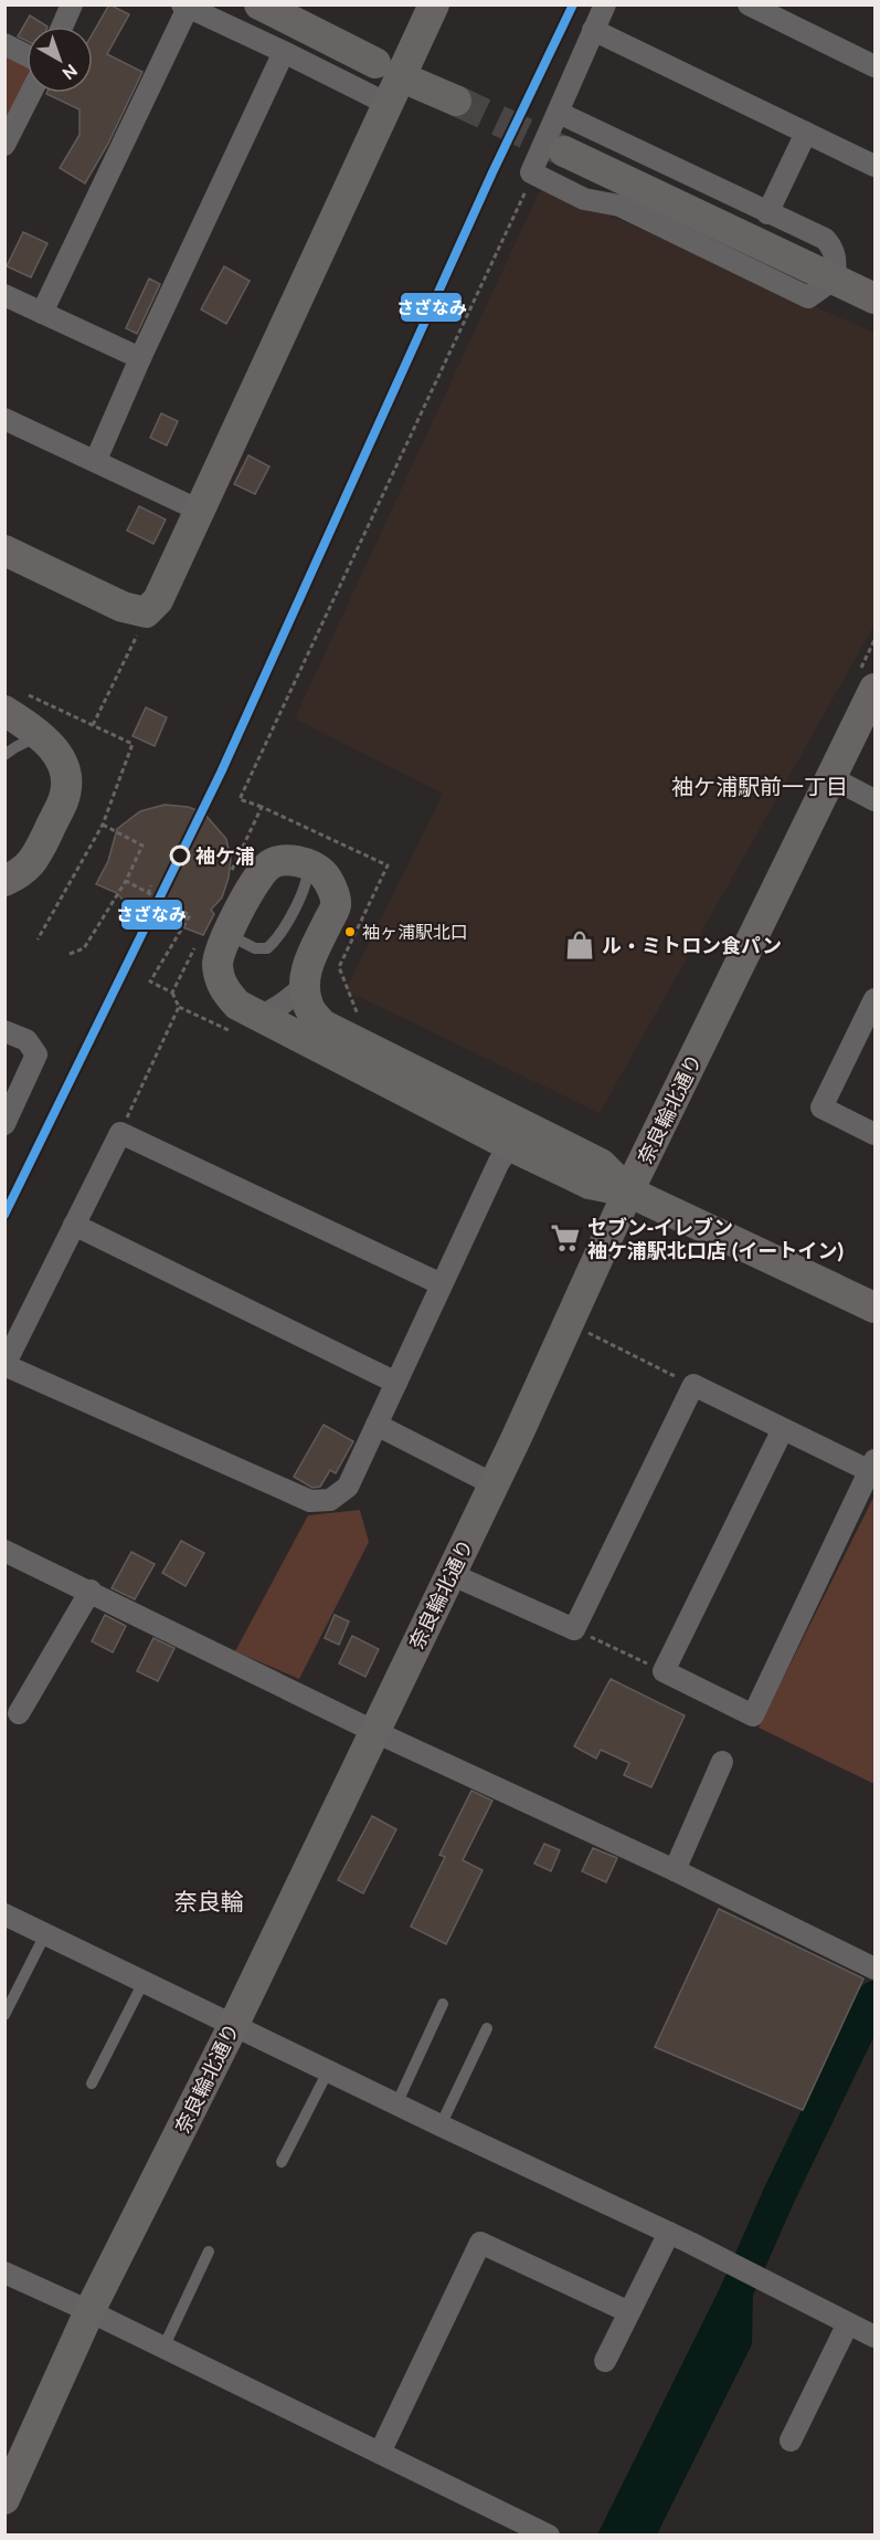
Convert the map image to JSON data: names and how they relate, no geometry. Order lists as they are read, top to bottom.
{
  "streets": {
    "street": ["奈良輪北通り"]
  },
  "districts": ["袖ケ浦駅前一丁目", "奈良輪"],
  "places": {
    "other": ["袖ケ浦", "袖ヶ浦駅北口"],
    "shop": ["ル・ミトロン食パン"],
    "supermarket": ["セブン-イレブン 袖ケ浦駅北口店 (イートイン)"]
  },
  "lines": ["transit line さざなみ"],
  "north": "bottom right"
}
